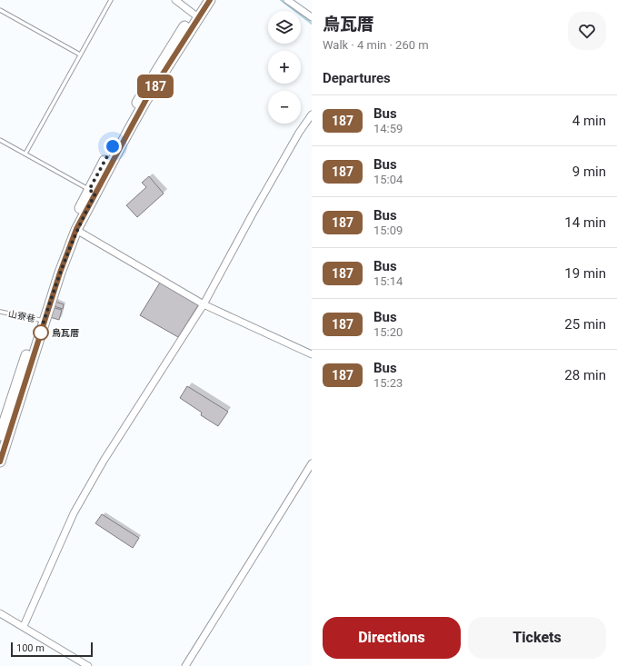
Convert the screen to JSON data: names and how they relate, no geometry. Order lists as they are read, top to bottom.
{
  "streets": {
    "lane": ["山寮巷"]
  },
  "places": ["烏瓦厝"],
  "lines": ["bus line 187"],
  "scale_bar": "100 m",
  "page": {
    "on_map": "187",
    "heading": [
      ["烏瓦厝", "Walk · 4 min · 260 m"],
      "Departures"
    ],
    "map_buttons": ["+", "−"],
    "list": [
      {
        "mark": "187",
        "name": "Bus",
        "note": "14:59",
        "value": "4 min"
      },
      {
        "mark": "187",
        "name": "Bus",
        "note": "15:04",
        "value": "9 min"
      },
      {
        "mark": "187",
        "name": "Bus",
        "note": "15:09",
        "value": "14 min"
      },
      {
        "mark": "187",
        "name": "Bus",
        "note": "15:14",
        "value": "19 min"
      },
      {
        "mark": "187",
        "name": "Bus",
        "note": "15:20",
        "value": "25 min"
      },
      {
        "mark": "187",
        "name": "Bus",
        "note": "15:23",
        "value": "28 min"
      }
    ],
    "buttons": ["Directions", "Tickets"],
    "scale": "100 m"
  }
}
